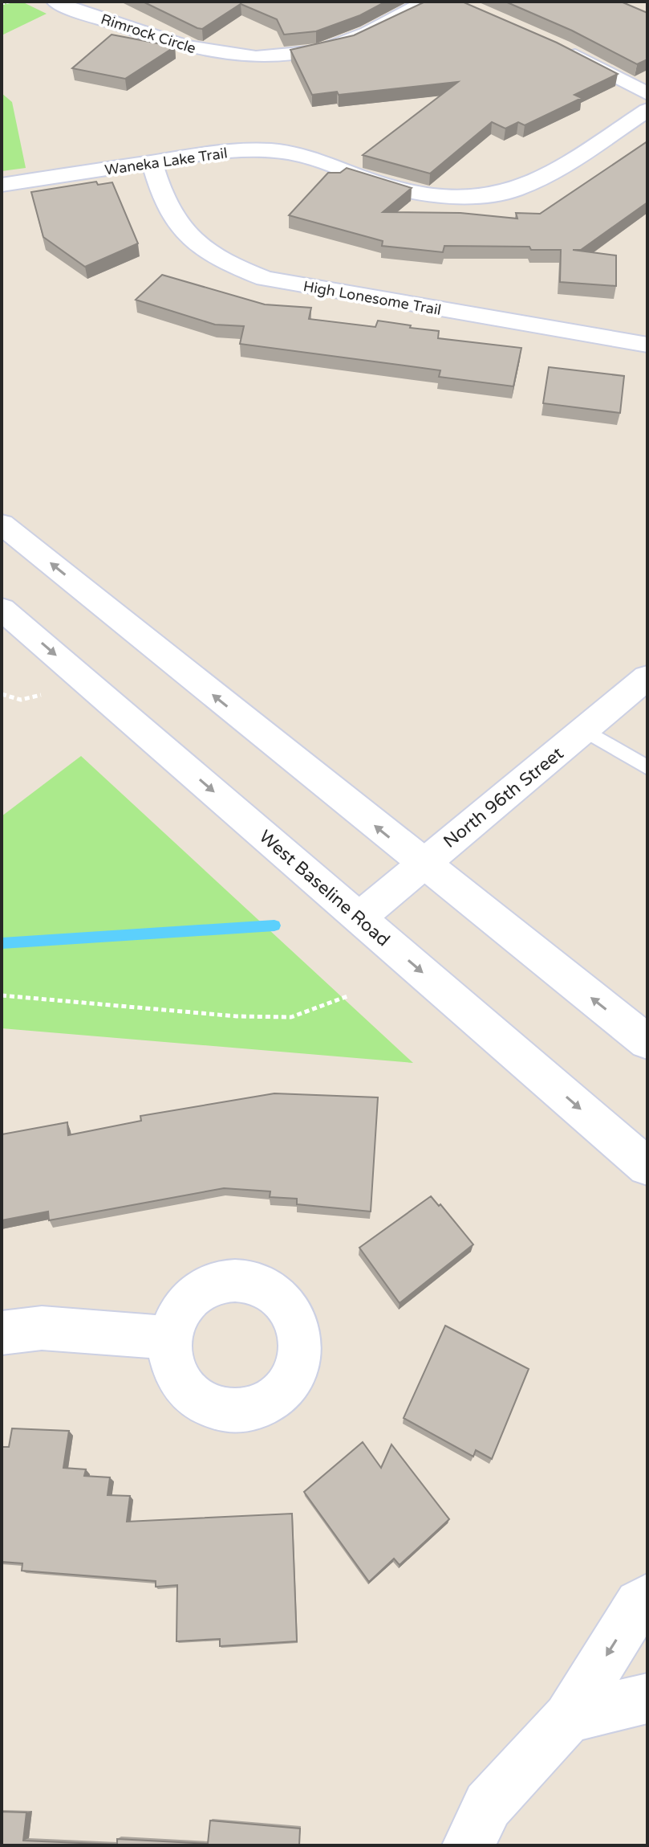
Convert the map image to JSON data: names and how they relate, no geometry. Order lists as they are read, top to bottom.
{
  "streets": {
    "street": [
      "Rimrock Circle",
      "Waneka Lake Trail",
      "High Lonesome Trail",
      "North 96th Street",
      "West Baseline Road"
    ]
  },
  "crossings": [
    ["Waneka Lake Trail", "High Lonesome Trail"],
    ["North 96th Street", "West Baseline Road"]
  ]
}
